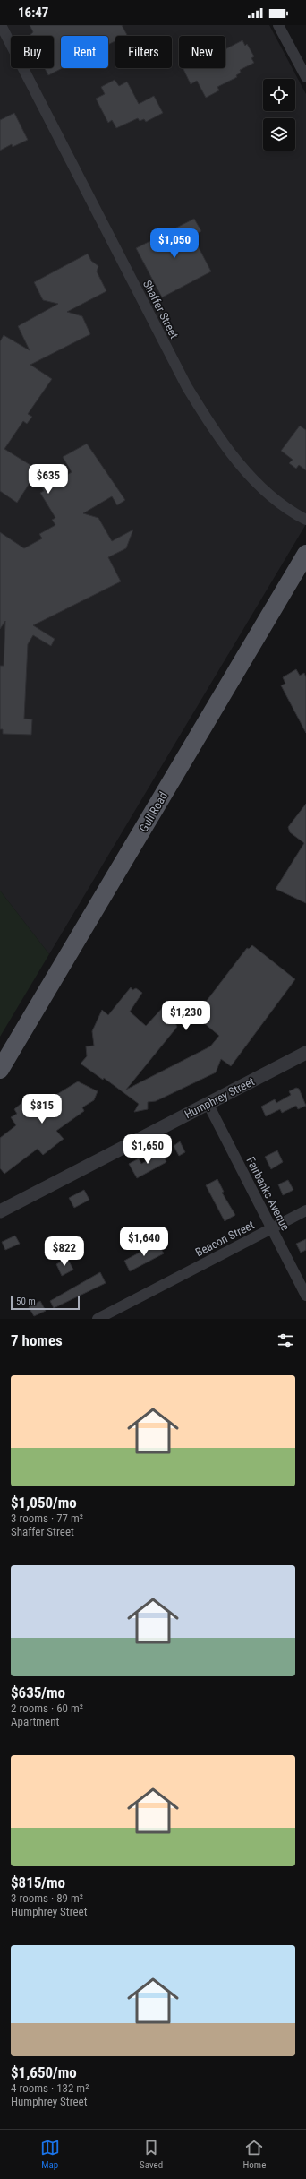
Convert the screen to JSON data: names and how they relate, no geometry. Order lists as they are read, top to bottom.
{
  "streets": {
    "main road": ["Gull Road"],
    "street": [
      "Shaffer Street",
      "Humphrey Street",
      "Fairbanks Avenue",
      "Beacon Street"
    ]
  },
  "crossings": [
    ["Humphrey Street", "Fairbanks Avenue"],
    ["Fairbanks Avenue", "Beacon Street"]
  ],
  "scale_bar": "50 m",
  "page": {
    "status": "16:47",
    "chip": [
      "Buy",
      "Rent",
      "Filters",
      "New"
    ],
    "price": [
      "$1,050",
      "$635",
      "$1,230",
      "$815",
      "$1,650",
      "$1,640",
      "$822"
    ],
    "scale": "50 m",
    "heading": "7 homes",
    "list": [
      {
        "name": "$1,050/mo",
        "note": "3 rooms · 77 m² · Shaffer Street"
      },
      {
        "name": "$635/mo",
        "note": "2 rooms · 60 m² · Apartment"
      },
      {
        "name": "$815/mo",
        "note": "3 rooms · 89 m² · Humphrey Street"
      },
      {
        "name": "$1,650/mo",
        "note": "4 rooms · 132 m² · Humphrey Street"
      }
    ],
    "tabs": ["Map", "Saved", "Home"]
  }
}
